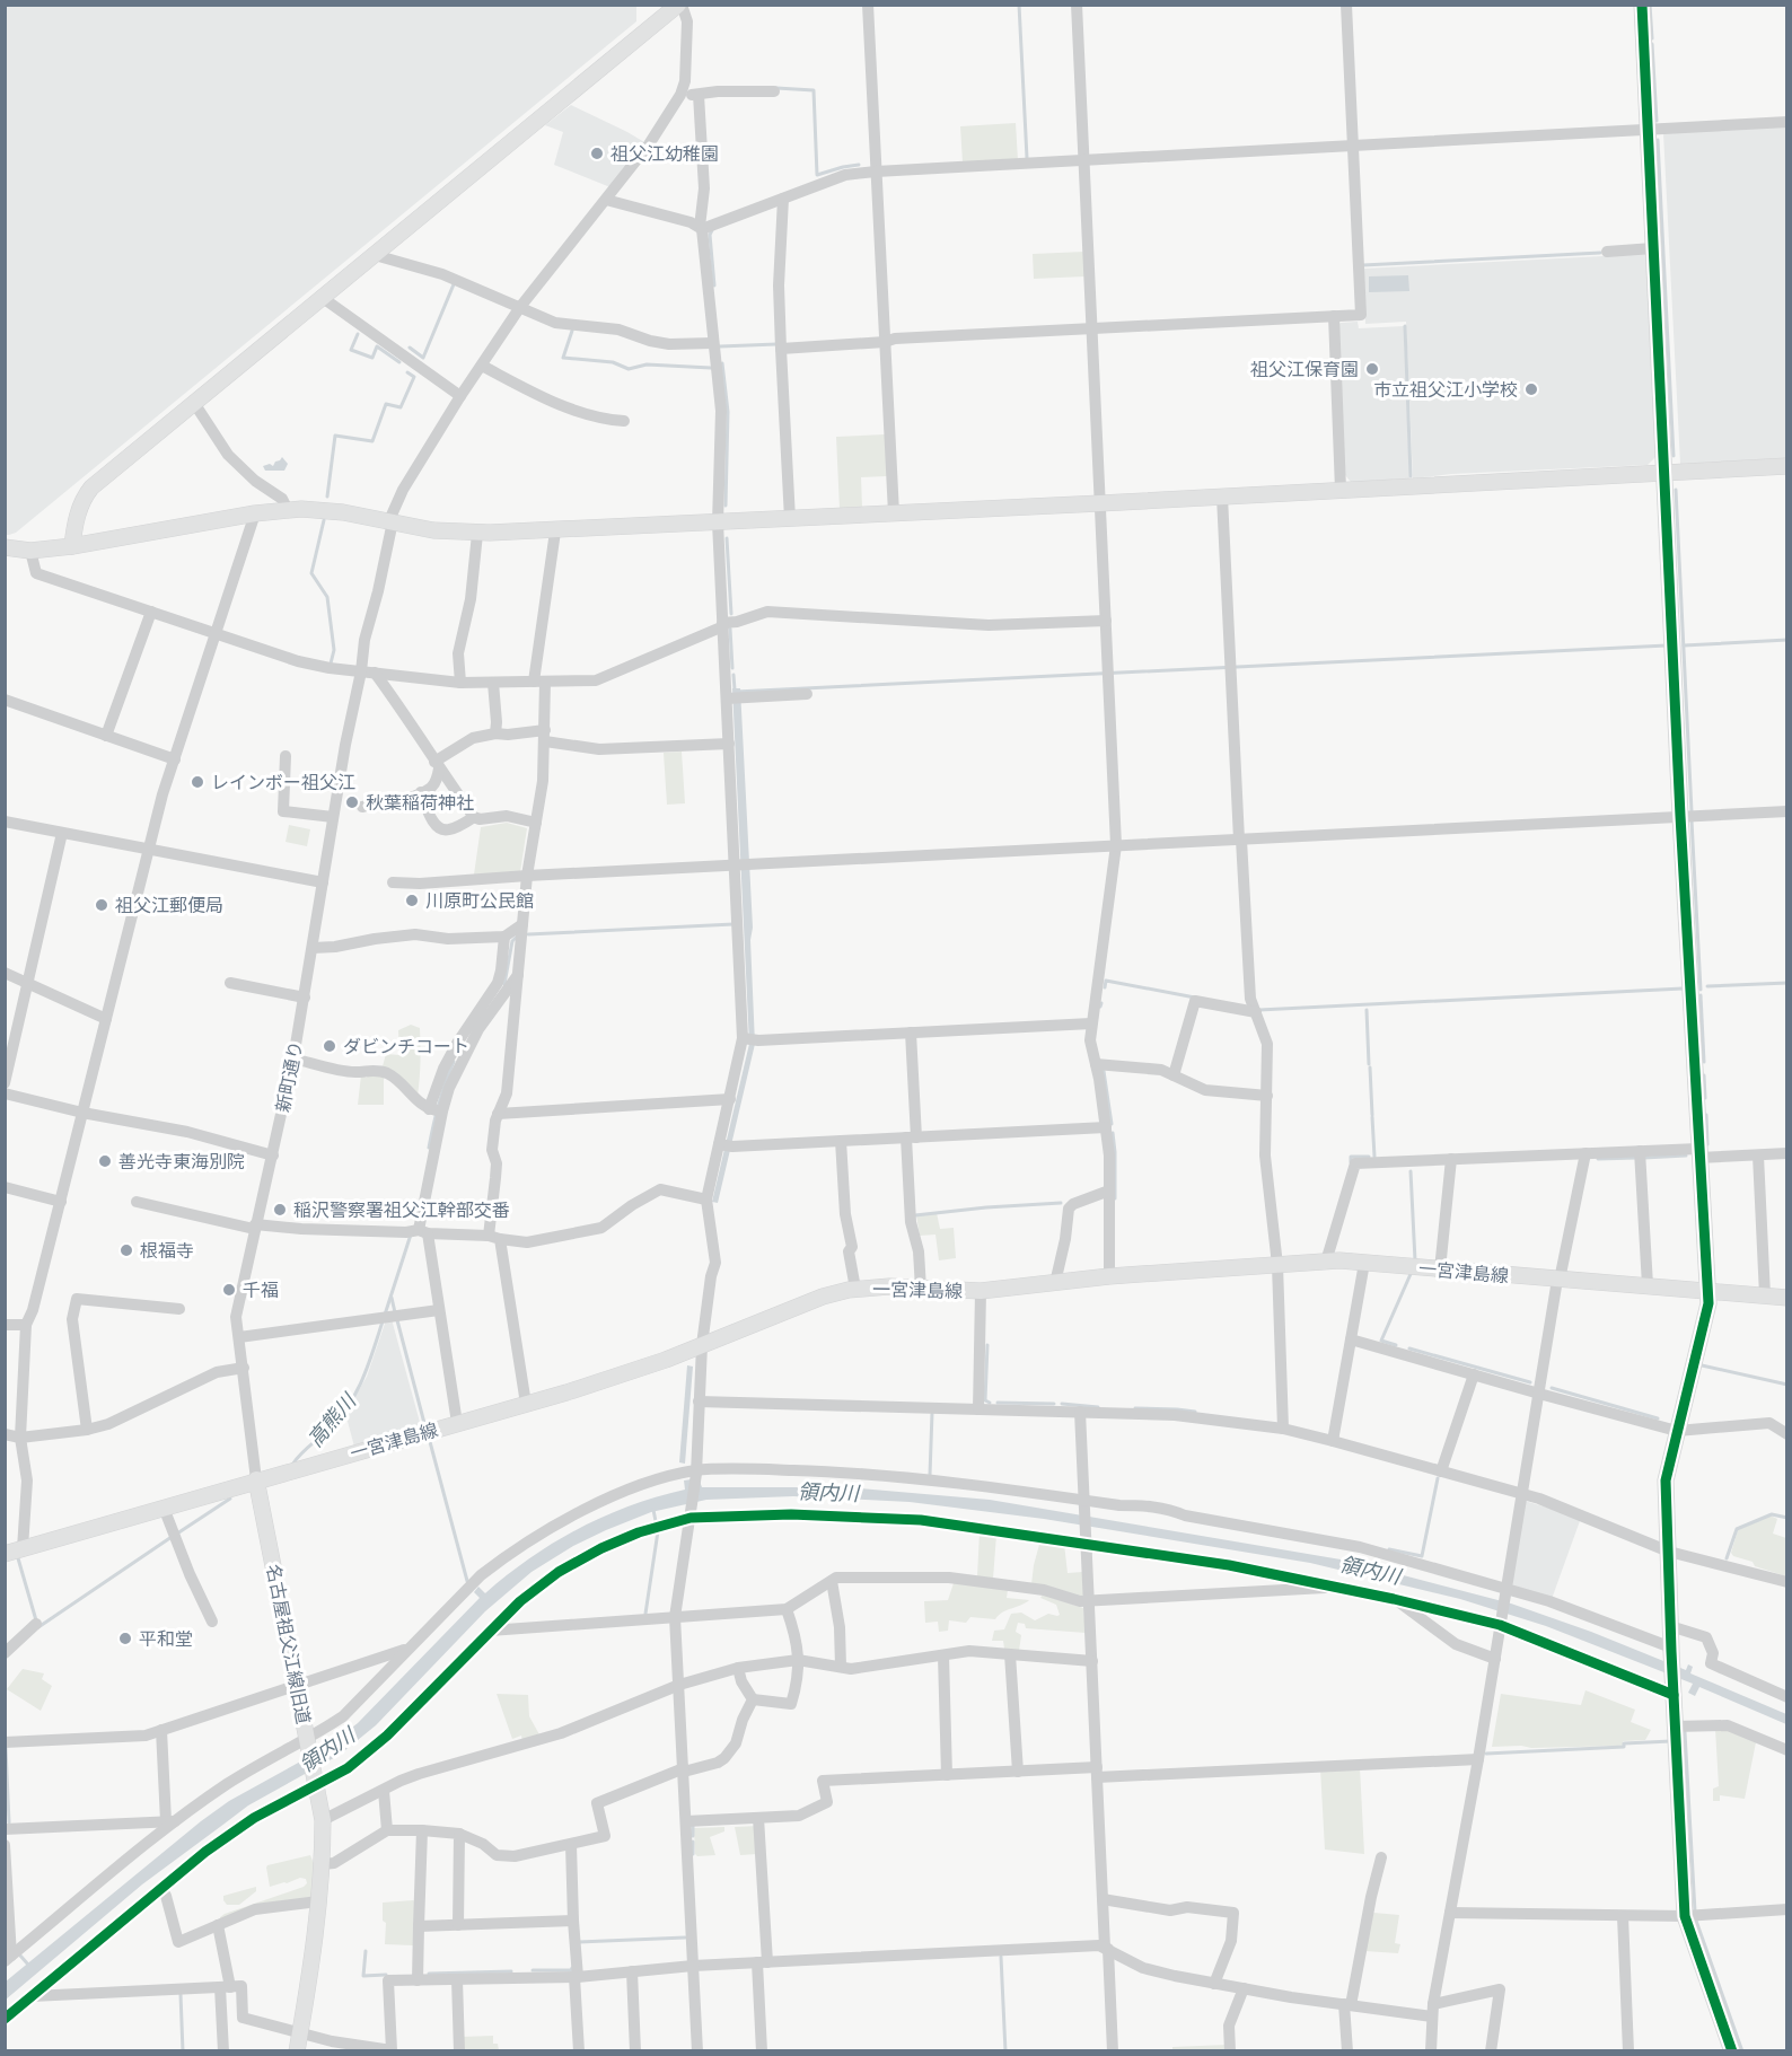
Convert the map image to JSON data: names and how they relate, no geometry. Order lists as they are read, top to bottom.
{
  "streets": {
    "street": ["新町通り", "一宮津島線", "名古屋祖父江線旧道"]
  },
  "crossings": [
    ["新町通り", "一宮津島線"],
    ["新町通り", "名古屋祖父江線旧道"],
    ["一宮津島線", "名古屋祖父江線旧道"]
  ],
  "water": ["高熊川", "領内川"],
  "places": [
    "祖父江幼稚園",
    "祖父江保育園",
    "市立祖父江小学校",
    "レインボー祖父江",
    "秋葉稲荷神社",
    "川原町公民館",
    "祖父江郵便局",
    "ダビンチコート",
    "善光寺東海別院",
    "稲沢警察署祖父江幹部交番",
    "根福寺",
    "千福",
    "平和堂"
  ]
}
